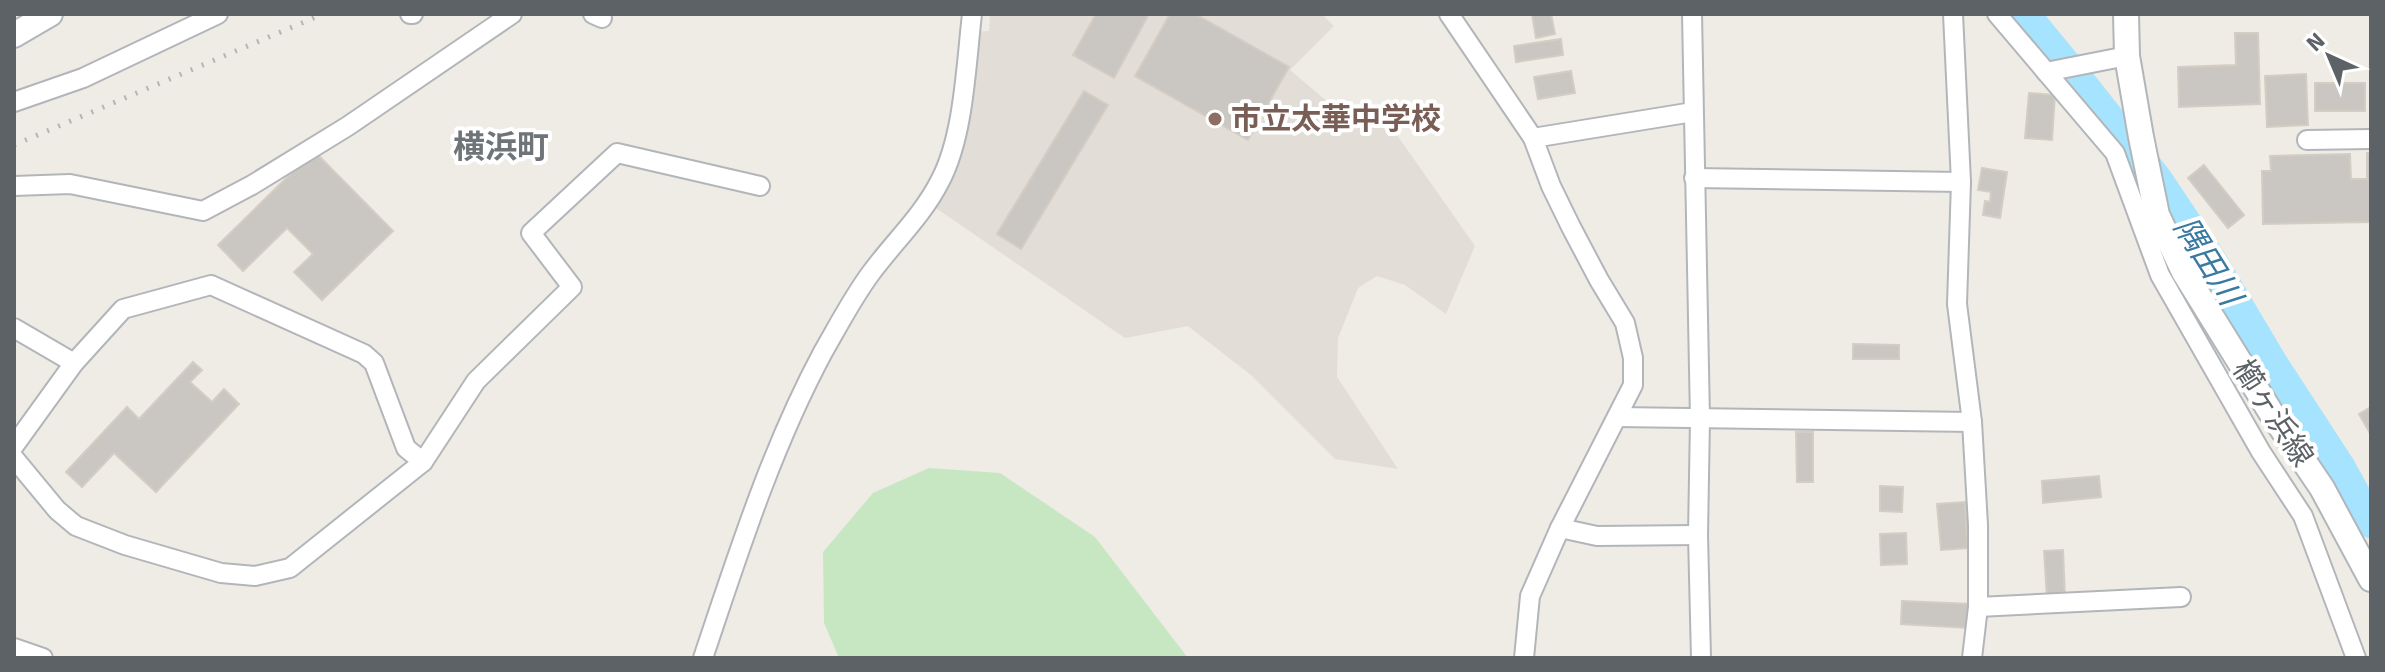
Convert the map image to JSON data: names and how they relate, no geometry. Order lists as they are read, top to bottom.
{
  "streets": {
    "street": ["櫛ヶ浜線"]
  },
  "districts": ["横浜町"],
  "water": ["隅田川"],
  "places": ["市立太華中学校"],
  "north": "top left"
}
